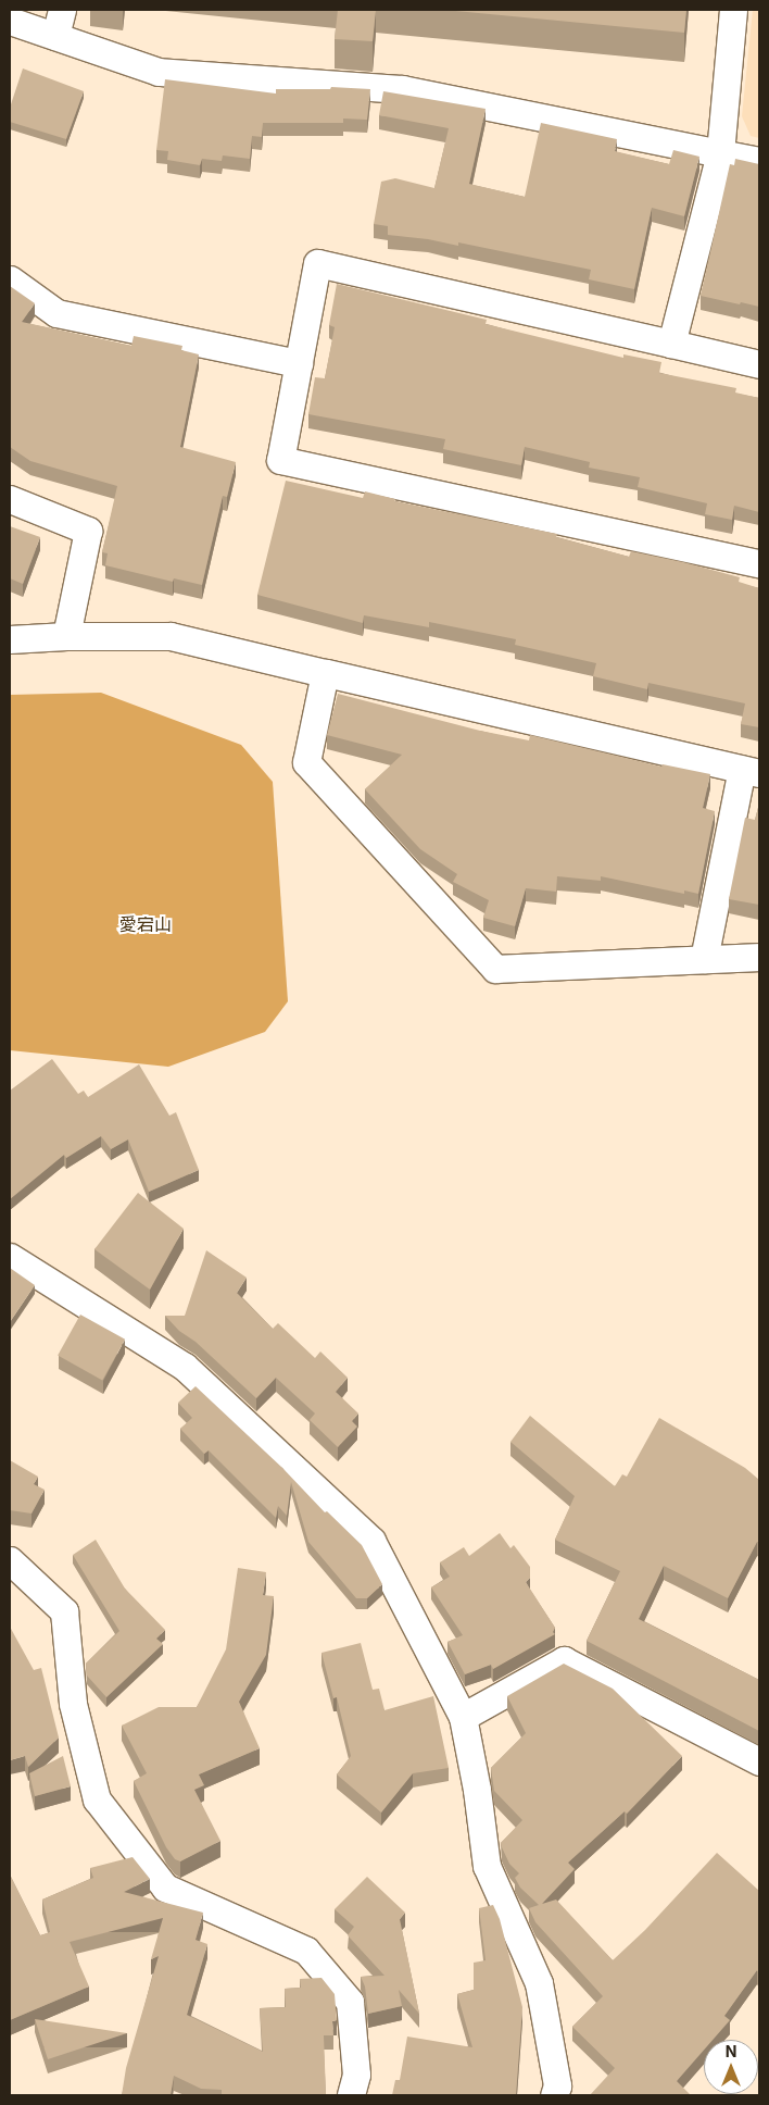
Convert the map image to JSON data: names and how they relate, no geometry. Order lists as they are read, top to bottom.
{
  "parks": ["愛宕山"],
  "north": "top"
}
